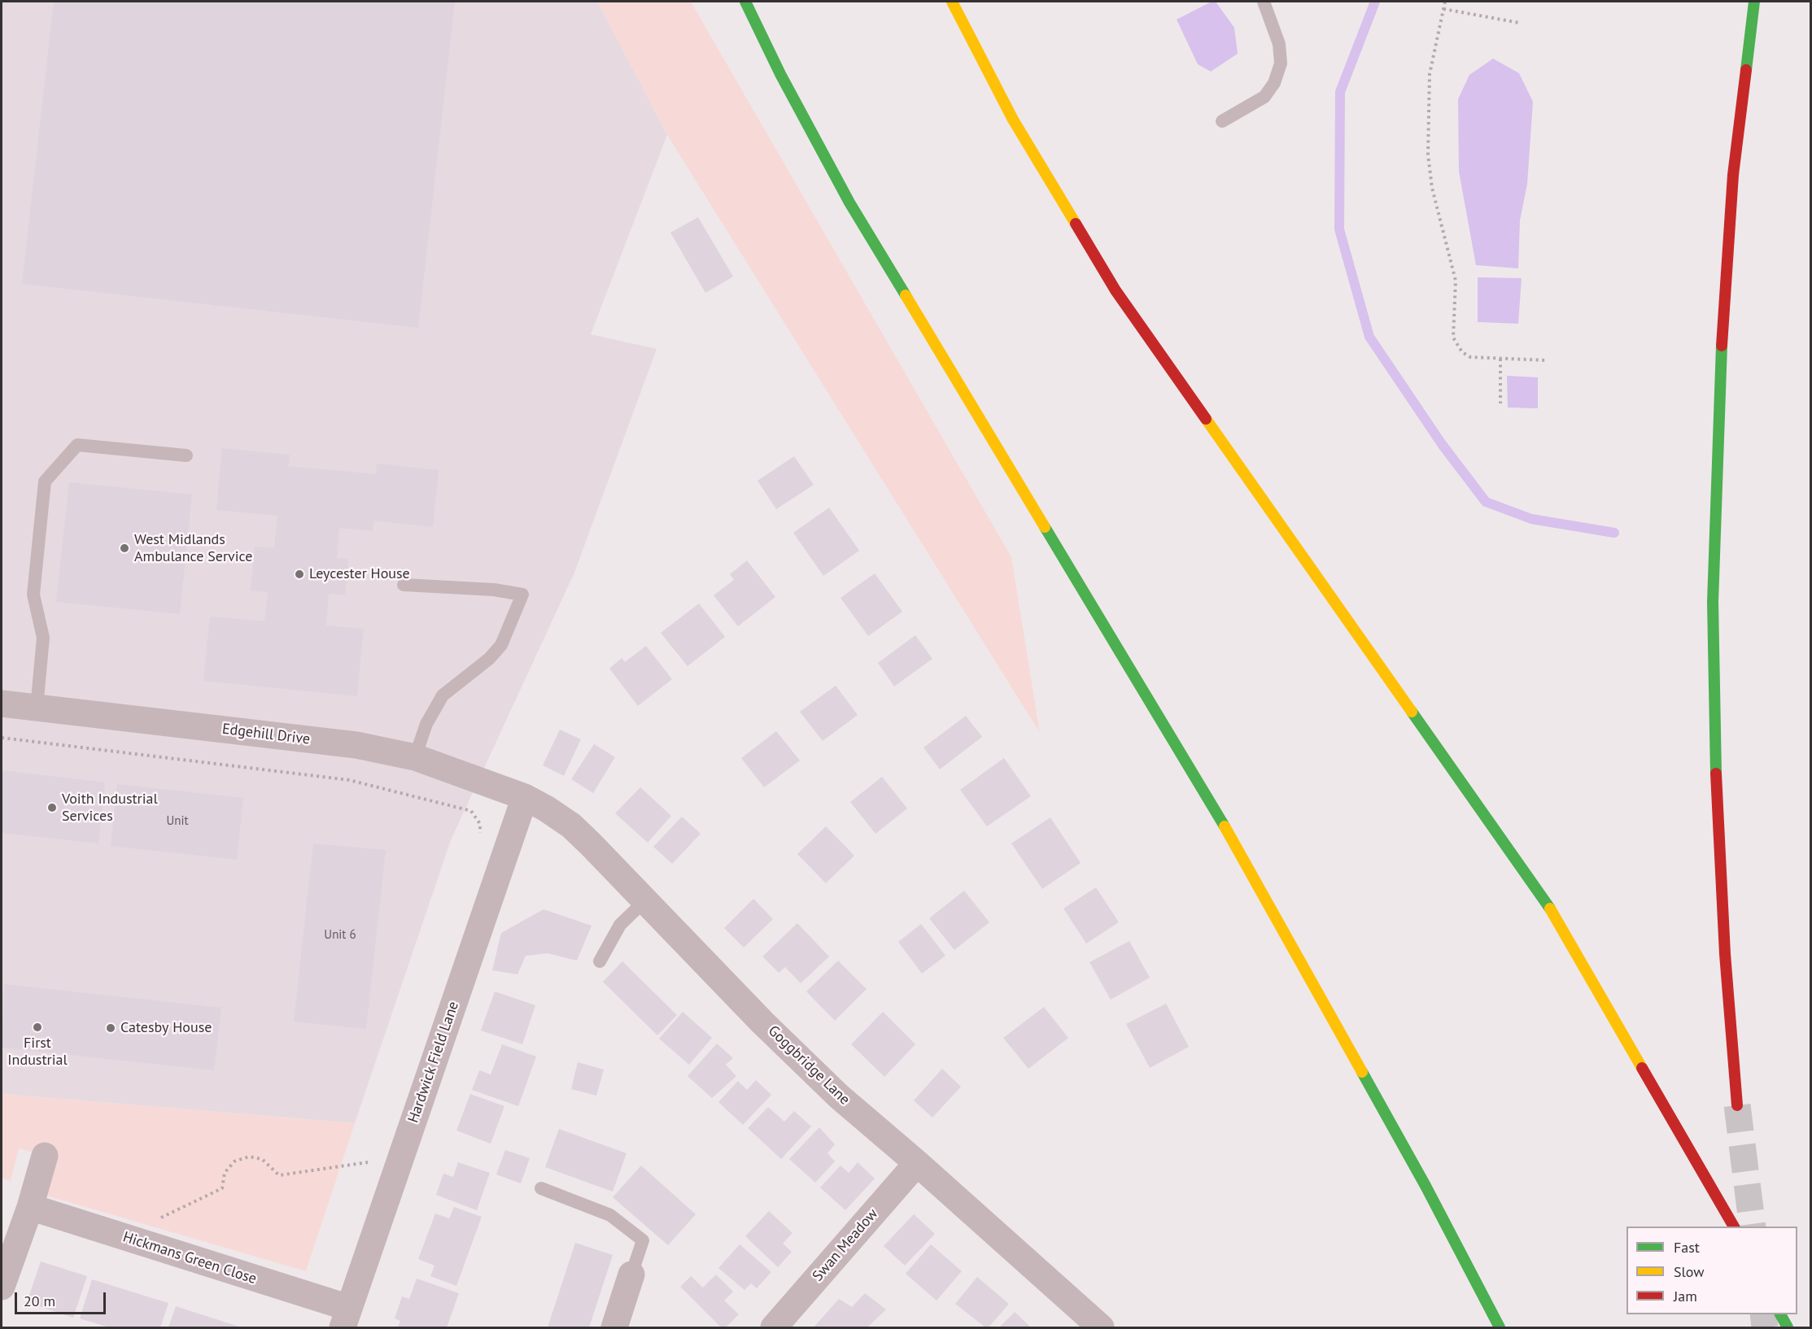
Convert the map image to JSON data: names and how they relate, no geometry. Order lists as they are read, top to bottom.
{
  "streets": {
    "street": [
      "Edgehill Drive",
      "Hardwick Field Lane",
      "Goggbridge Lane",
      "Swan Meadow",
      "Hickmans Green Close"
    ]
  },
  "crossings": [
    ["Edgehill Drive", "Hardwick Field Lane"],
    ["Edgehill Drive", "Goggbridge Lane"],
    ["Hardwick Field Lane", "Goggbridge Lane"],
    ["Hardwick Field Lane", "Hickmans Green Close"],
    ["Goggbridge Lane", "Swan Meadow"]
  ],
  "places": [
    "West Midlands Ambulance Service",
    "Leycester House",
    "Voith Industrial Services",
    "First Industrial",
    "Catesby House"
  ],
  "house_numbers": ["Unit", "Unit 6"],
  "legend": ["Fast", "Slow", "Jam"],
  "scale_bar": "20 m"
}
